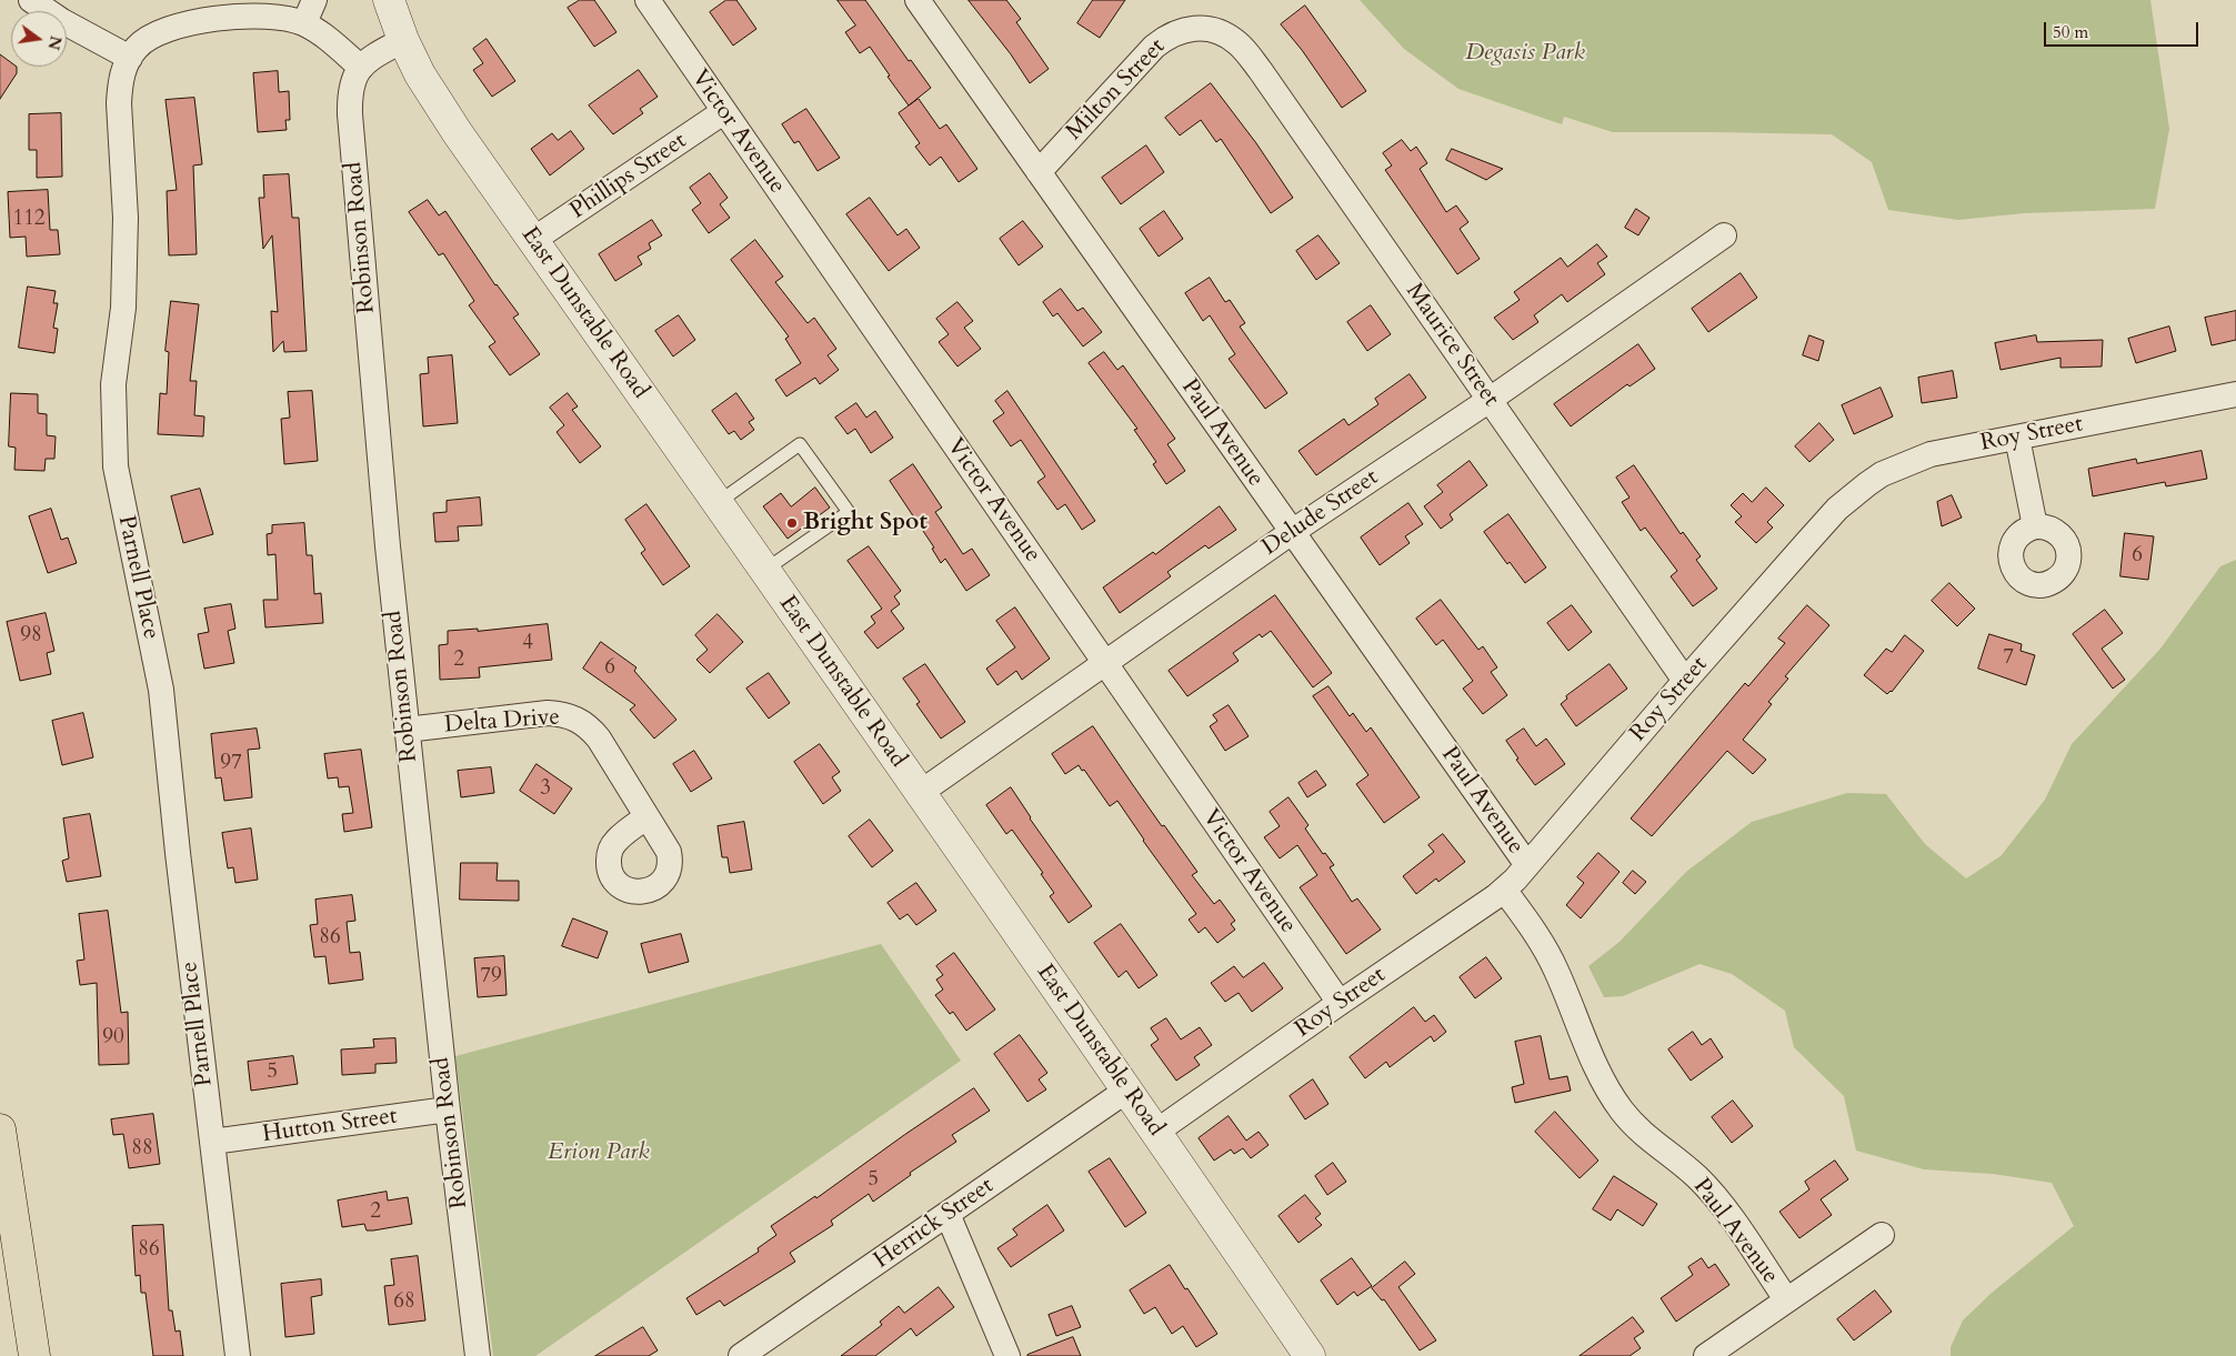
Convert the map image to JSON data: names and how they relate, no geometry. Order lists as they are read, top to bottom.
{
  "streets": {
    "street": [
      "Milton Street",
      "Victor Avenue",
      "Phillips Street",
      "Robinson Road",
      "East Dunstable Road",
      "Maurice Street",
      "Paul Avenue",
      "Roy Street",
      "Delude Street",
      "Parnell Place",
      "Delta Drive",
      "Hutton Street",
      "Herrick Street"
    ]
  },
  "crossings": [
    ["Milton Street", "Maurice Street"],
    ["Milton Street", "Paul Avenue"],
    ["Victor Avenue", "Phillips Street"],
    ["Victor Avenue", "Roy Street"],
    ["Victor Avenue", "Delude Street"],
    ["Phillips Street", "East Dunstable Road"],
    ["Robinson Road", "Parnell Place"],
    ["Robinson Road", "Delta Drive"],
    ["Robinson Road", "Hutton Street"],
    ["East Dunstable Road", "Roy Street"],
    ["East Dunstable Road", "Delude Street"],
    ["East Dunstable Road", "Herrick Street"],
    ["Maurice Street", "Roy Street"],
    ["Maurice Street", "Delude Street"],
    ["Paul Avenue", "Roy Street"],
    ["Paul Avenue", "Delude Street"],
    ["Parnell Place", "Hutton Street"]
  ],
  "parks": ["Degasis Park", "Erion Park"],
  "places": ["Bright Spot"],
  "house_numbers": [
    "112",
    "6",
    "98",
    "4",
    "7",
    "2",
    "6",
    "97",
    "3",
    "86",
    "79",
    "90",
    "5",
    "88",
    "5",
    "2",
    "86",
    "68"
  ],
  "scale_bar": "50 m",
  "north": "right"
}
